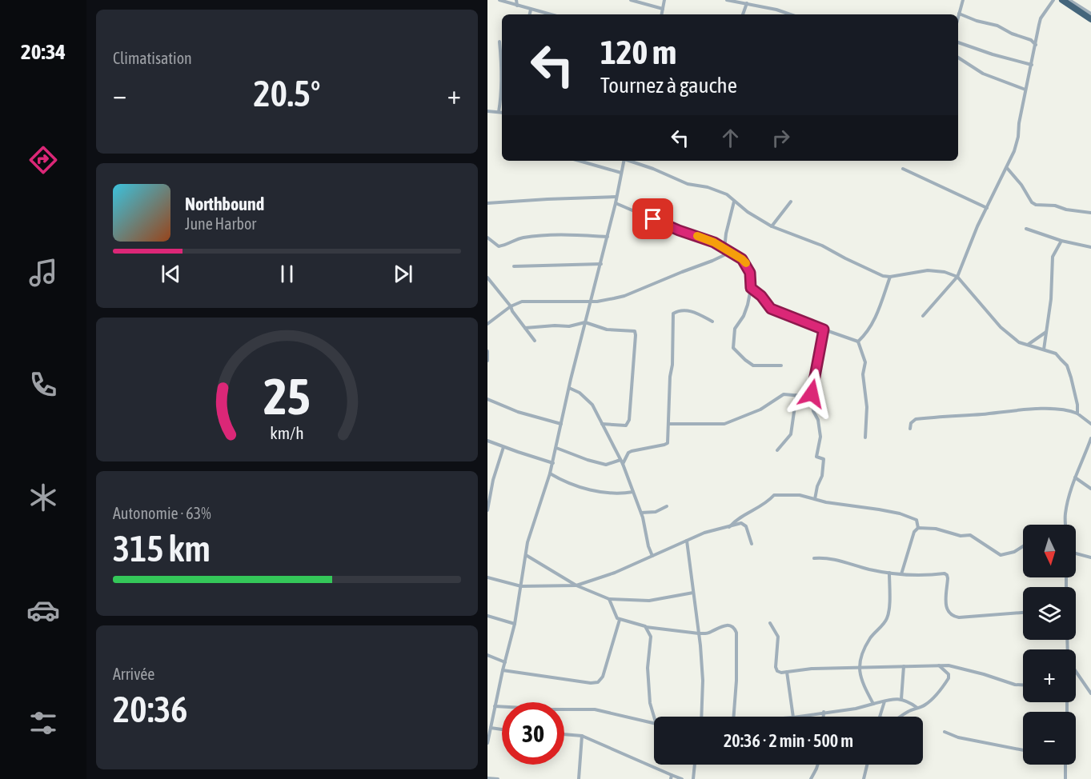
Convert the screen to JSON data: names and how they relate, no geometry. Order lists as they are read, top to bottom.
{
  "north": "bottom",
  "page": {
    "tabs": "20:34",
    "tile": [
      "Climatisation",
      ["Autonomie · 63%", "315 km"],
      ["Arrivée", "20:36"]
    ],
    "turn": ["120 m", "Tournez à gauche"],
    "heat": ["−", "20.5°", "+"],
    "song": ["Northbound", "June Harbor"],
    "map_buttons": ["+", "−"],
    "limit": "30",
    "trip": "20:36 · 2 min · 500 m",
    "gauge": ["25", "km/h"]
  }
}
